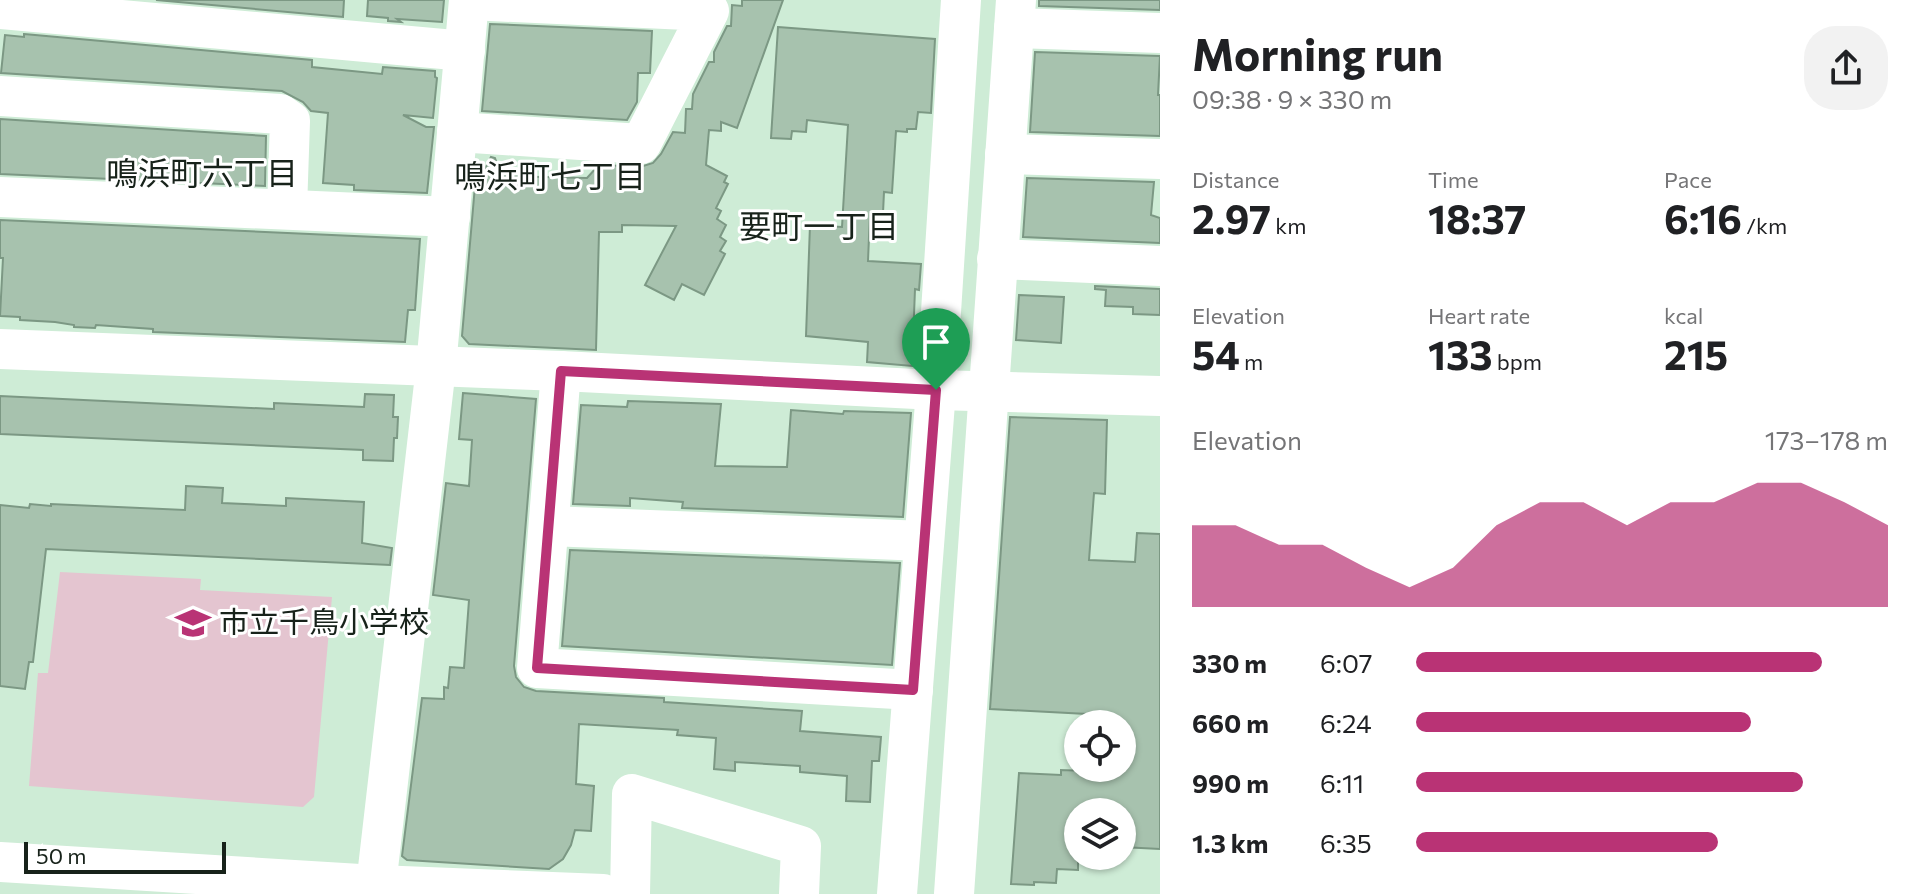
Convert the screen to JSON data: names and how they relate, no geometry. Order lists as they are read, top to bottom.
{
  "districts": ["鳴浜町六丁目", "鳴浜町七丁目", "要町一丁目"],
  "places": {
    "school or university": ["市立千鳥小学校"]
  },
  "scale_bar": "50 m",
  "page": {
    "heading": ["Morning run", "09:38 · 9 × 330 m"],
    "stats": [
      ["Distance", "2.97 km"],
      ["Time", "18:37"],
      ["Pace", "6:16 /km"],
      ["Elevation", "54 m"],
      ["Heart rate", "133 bpm"],
      ["kcal", "215"]
    ],
    "chart": ["Elevation", "173–178 m"],
    "list": [
      {
        "name": "330 m",
        "note": "6:07"
      },
      {
        "name": "660 m",
        "note": "6:24"
      },
      {
        "name": "990 m",
        "note": "6:11"
      },
      {
        "name": "1.3 km",
        "note": "6:35"
      }
    ],
    "scale": "50 m"
  }
}
